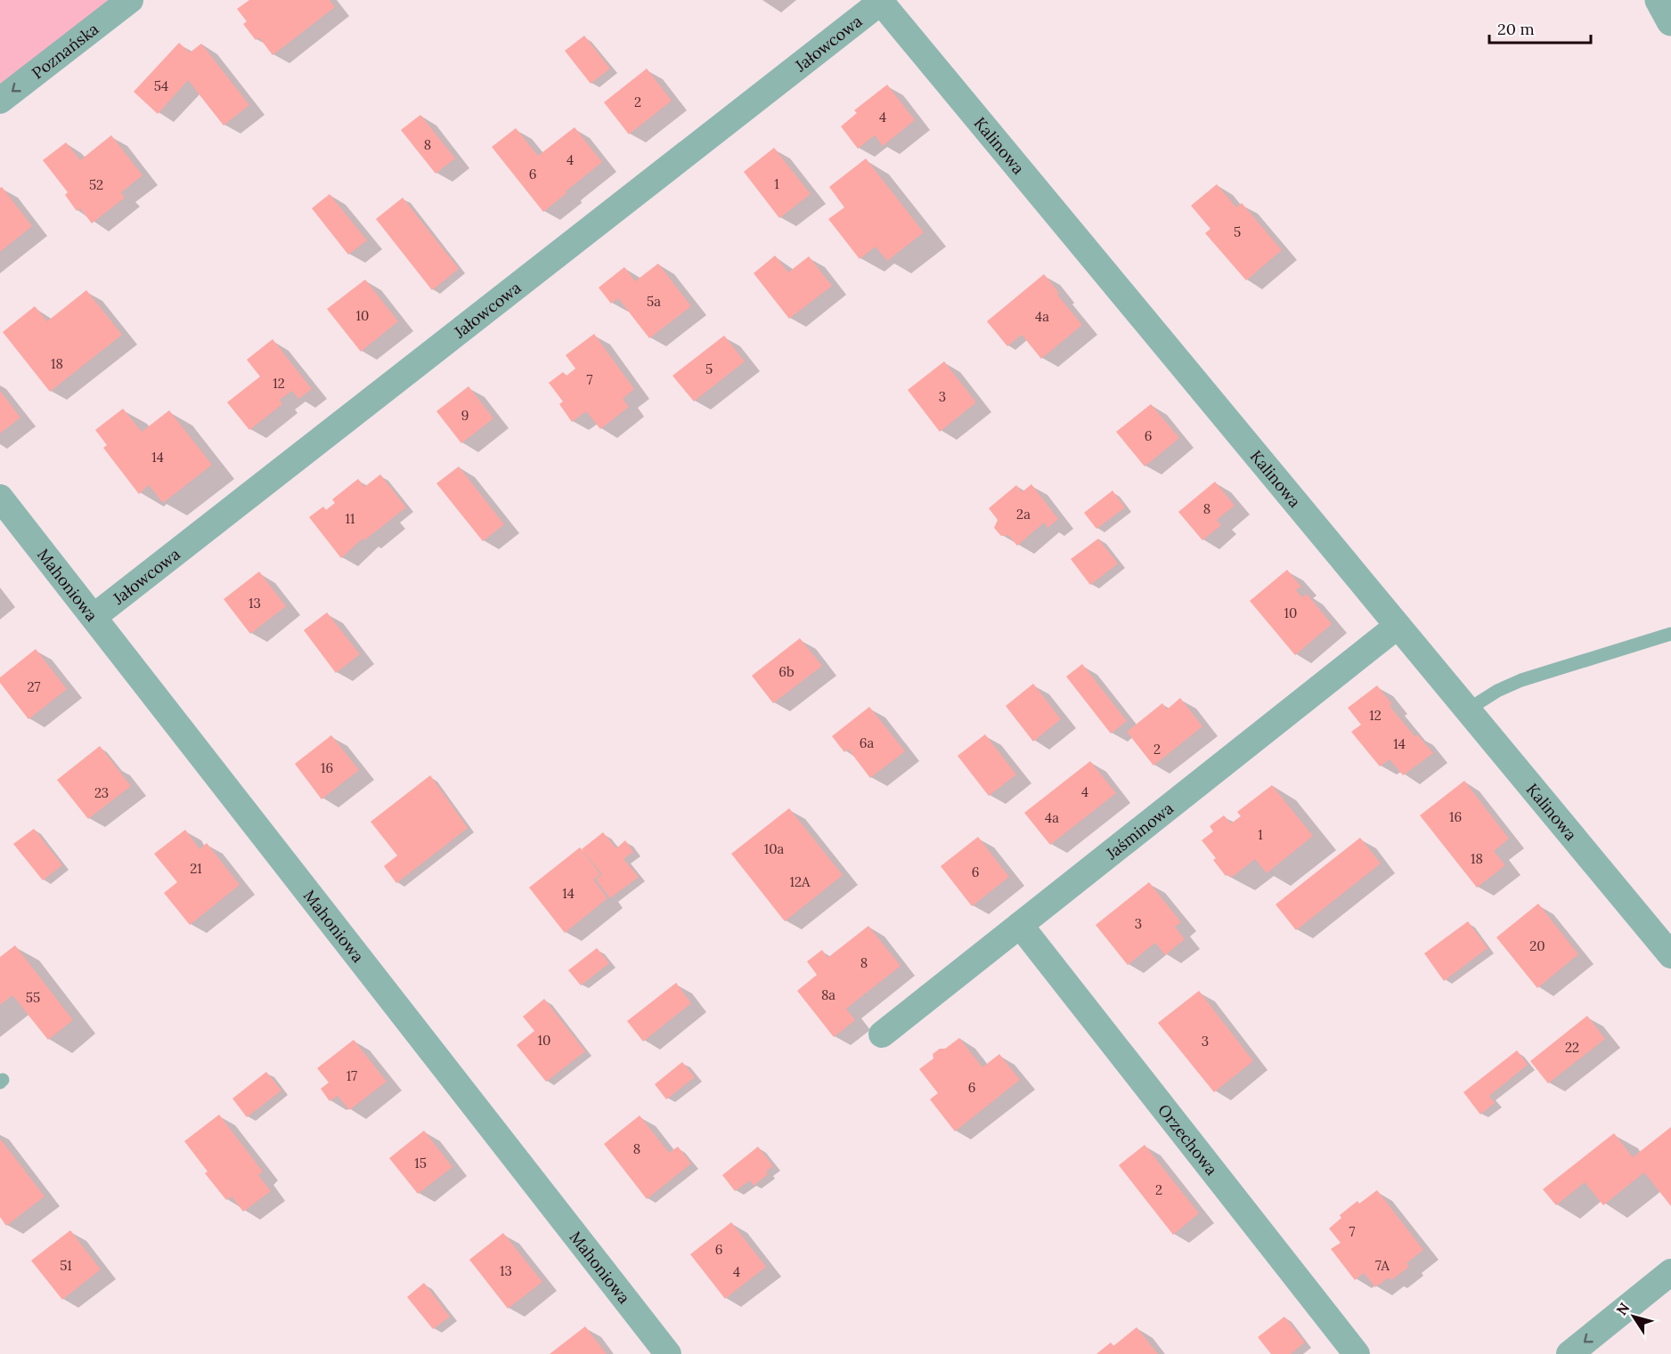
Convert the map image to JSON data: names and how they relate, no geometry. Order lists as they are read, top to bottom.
{
  "streets": {
    "street": [
      "Jałowcowa",
      "Poznańska",
      "Kalinowa",
      "Mahoniowa",
      "Jaśminowa",
      "Orzechowa"
    ]
  },
  "crossings": [
    ["Jałowcowa", "Kalinowa"],
    ["Jałowcowa", "Mahoniowa"],
    ["Kalinowa", "Jaśminowa"],
    ["Jaśminowa", "Orzechowa"]
  ],
  "one_way": ["Poznańska"],
  "house_numbers": [
    "54",
    "2",
    "4",
    "8",
    "4",
    "6",
    "1",
    "52",
    "5",
    "5a",
    "10",
    "4a",
    "18",
    "5",
    "7",
    "12",
    "3",
    "9",
    "6",
    "14",
    "8",
    "2a",
    "11",
    "13",
    "10",
    "6b",
    "27",
    "12",
    "6a",
    "14",
    "2",
    "16",
    "4",
    "23",
    "16",
    "4a",
    "1",
    "10a",
    "18",
    "21",
    "6",
    "12A",
    "14",
    "3",
    "20",
    "8",
    "8a",
    "55",
    "10",
    "3",
    "22",
    "17",
    "6",
    "8",
    "15",
    "2",
    "7",
    "6",
    "51",
    "7A",
    "13",
    "4"
  ],
  "scale_bar": "20 m",
  "north": "top left"
}
